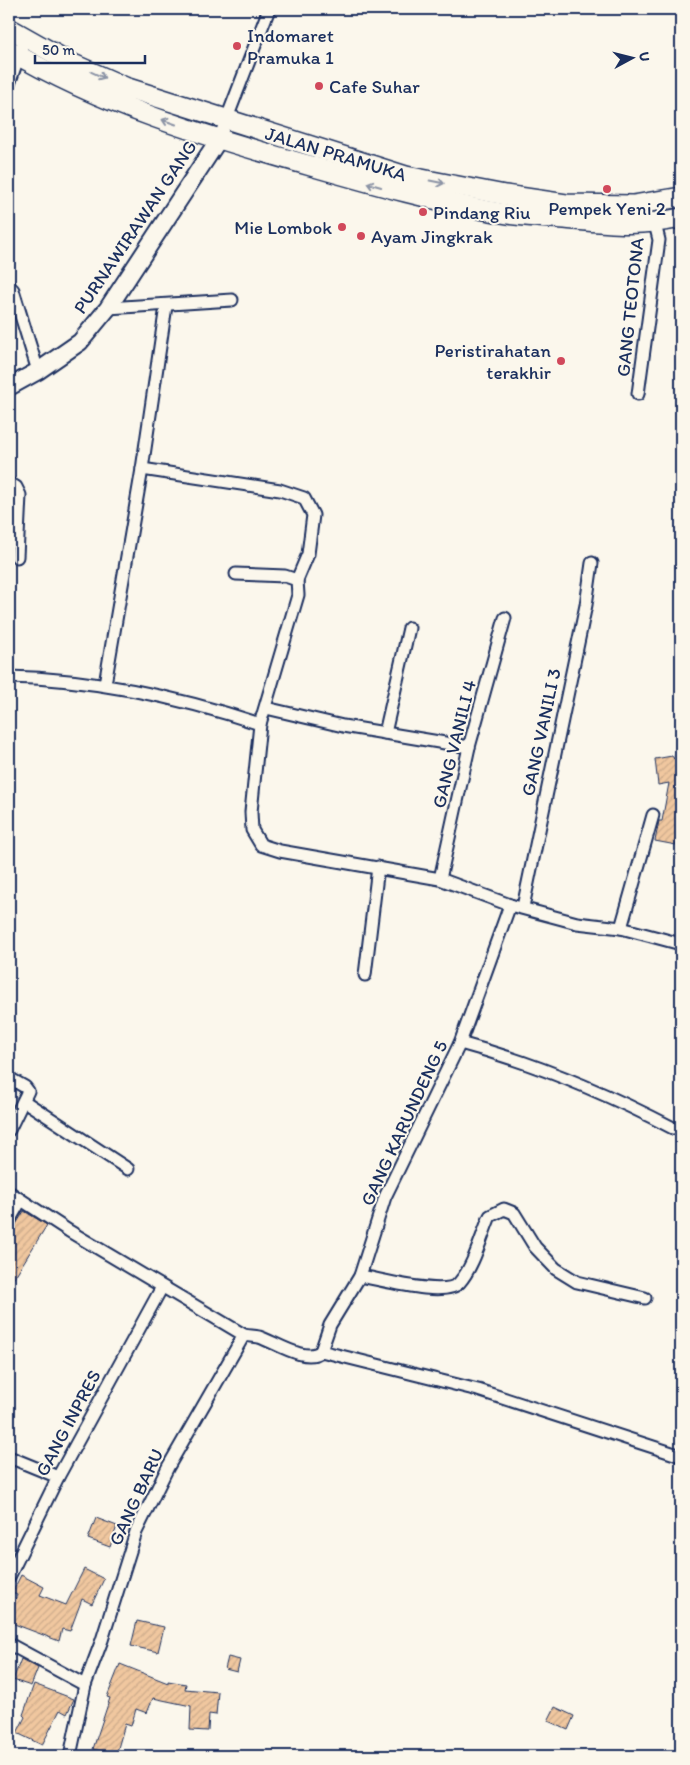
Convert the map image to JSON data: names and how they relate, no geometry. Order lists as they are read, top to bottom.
{
  "streets": {
    "main road": ["JALAN PRAMUKA"],
    "street": [
      "PURNAWIRAWAN GANG",
      "GANG TEOTONA",
      "GANG VANILI 3",
      "GANG VANILI 4",
      "GANG KARUNDENG 5",
      "GANG INPRES",
      "GANG BARU"
    ]
  },
  "crossings": [
    ["JALAN PRAMUKA", "PURNAWIRAWAN GANG"],
    ["JALAN PRAMUKA", "GANG TEOTONA"]
  ],
  "places": [
    "Indomaret Pramuka 1",
    "Cafe Suhar",
    "Pempek Yeni 2",
    "Pindang Riu",
    "Mie Lombok",
    "Ayam Jingkrak",
    "Peristirahatan terakhir"
  ],
  "scale_bar": "50 m",
  "north": "right"
}
